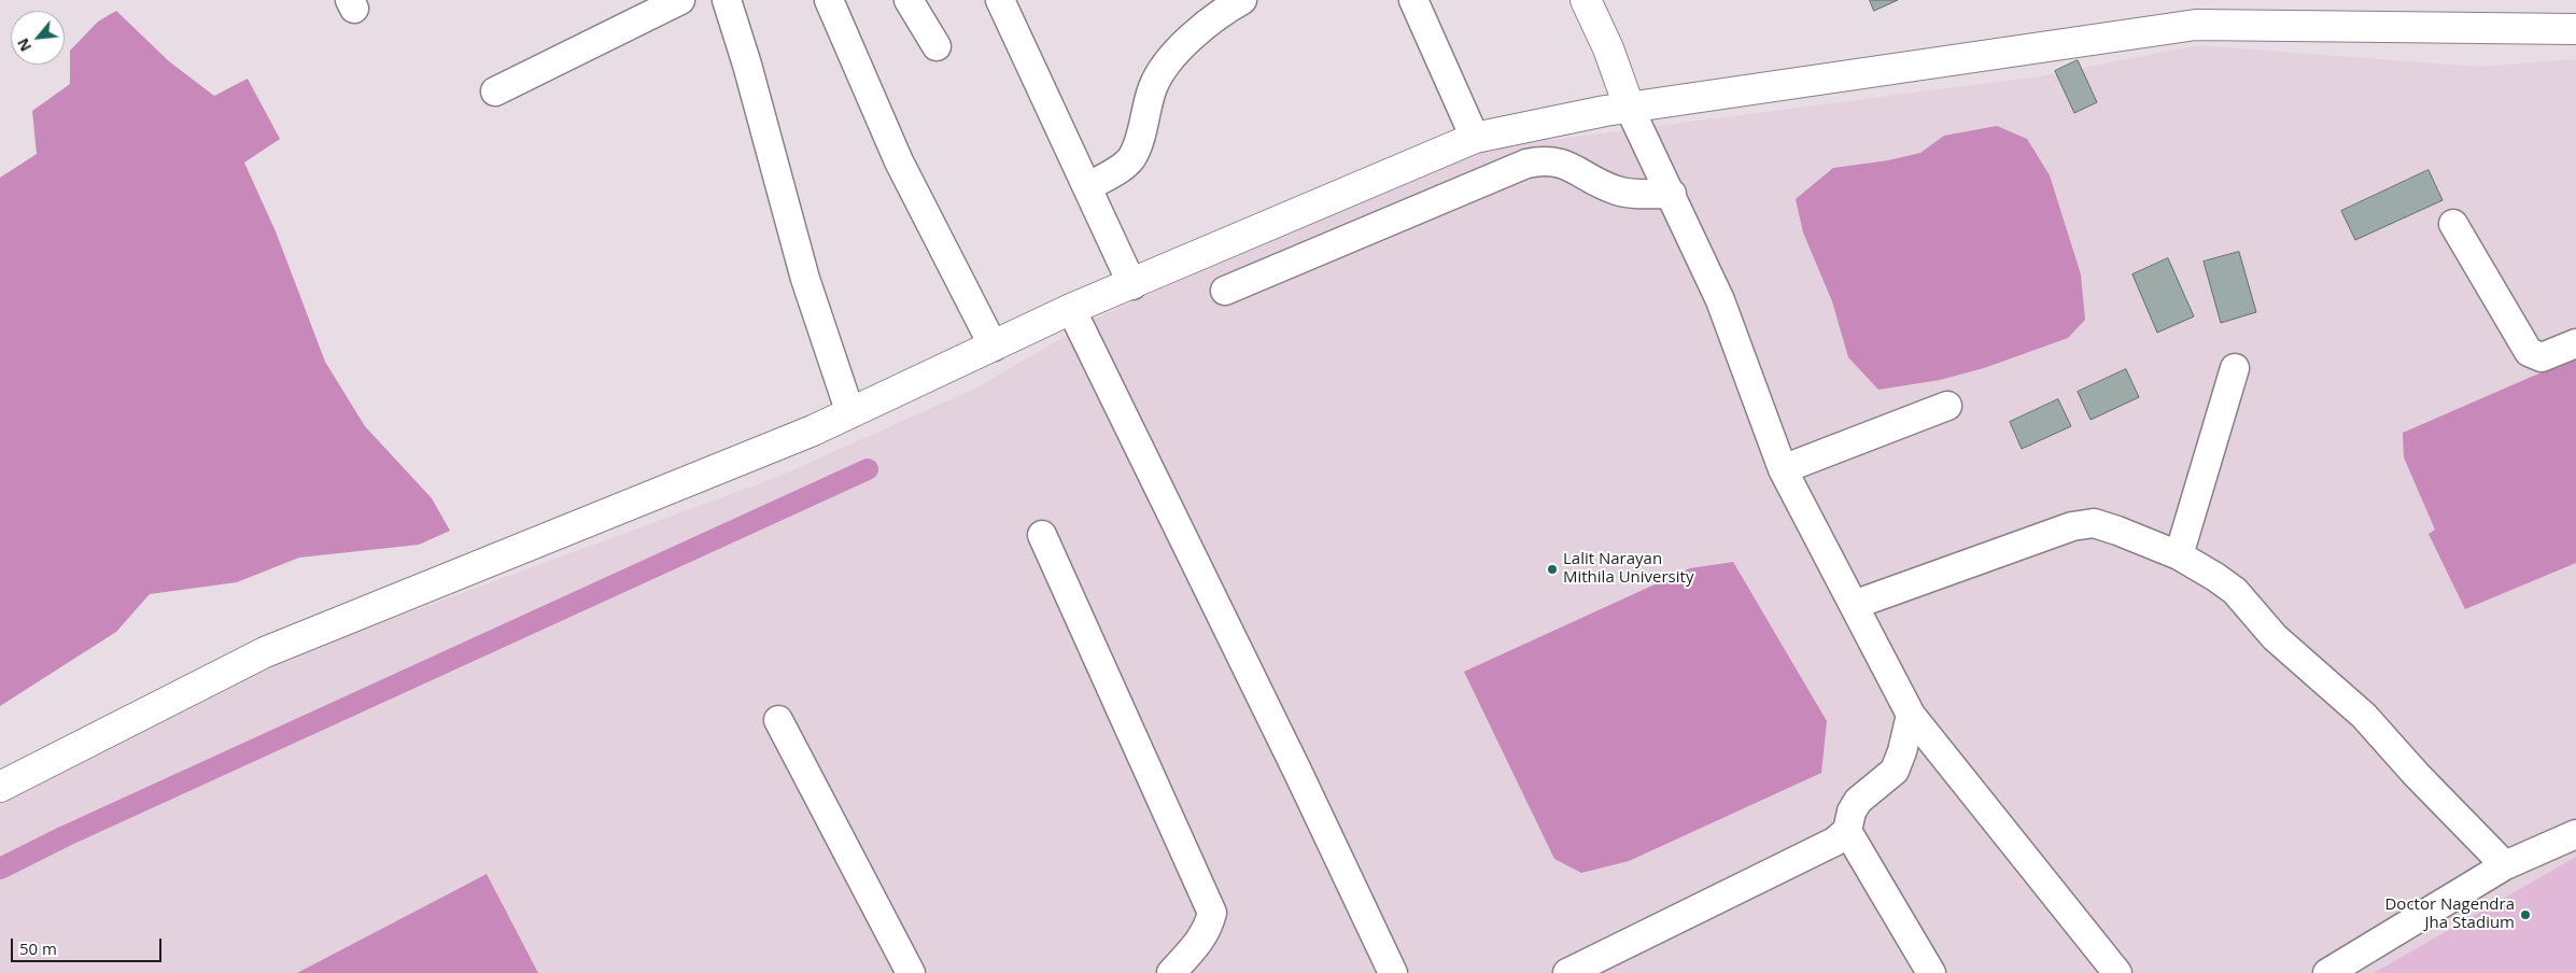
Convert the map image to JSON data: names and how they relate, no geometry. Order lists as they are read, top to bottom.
{
  "places": ["Lalit Narayan Mithila University", "Doctor Nagendra Jha Stadium"],
  "scale_bar": "50 m",
  "north": "bottom left"
}
